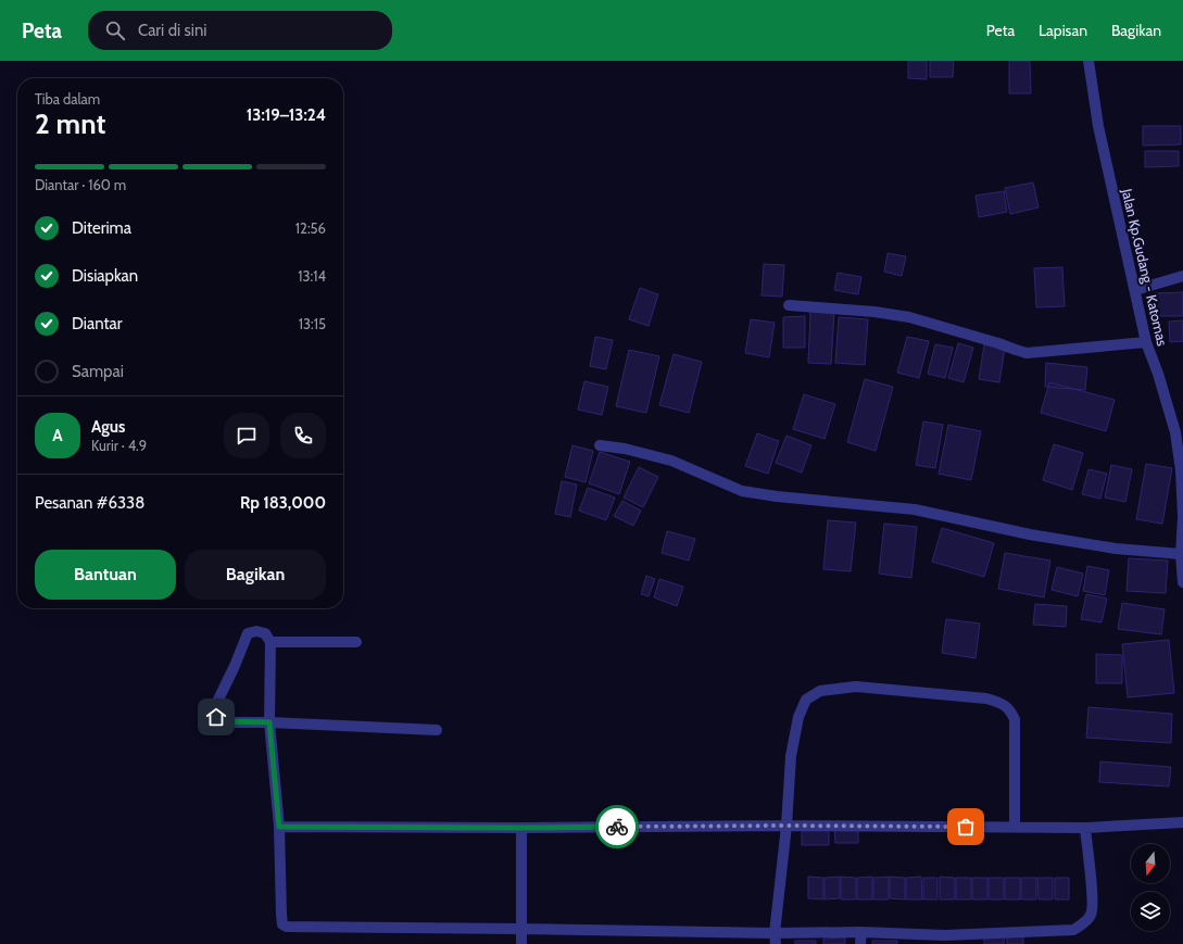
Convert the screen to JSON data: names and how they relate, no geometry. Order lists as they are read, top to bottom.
{
  "streets": {
    "street": ["Jalan Kp.Gudang - Katomas"]
  },
  "north": "bottom",
  "page": {
    "header": "Peta",
    "search": "Cari di sini",
    "nav": ["Peta", "Lapisan", "Bagikan"],
    "heading": ["2 mnt", "Tiba dalam", "13:19–13:24"],
    "panel": [
      "Agus",
      "Kurir · 4.9",
      "Pesanan #6338",
      "Rp 183,000"
    ],
    "bar": "Diantar · 160 m",
    "list": [
      ["Diterima", "12:56"],
      ["Disiapkan", "13:14"],
      ["Diantar", "13:15"],
      "Sampai"
    ],
    "round": "A",
    "buttons": ["Bantuan", "Bagikan"]
  }
}
